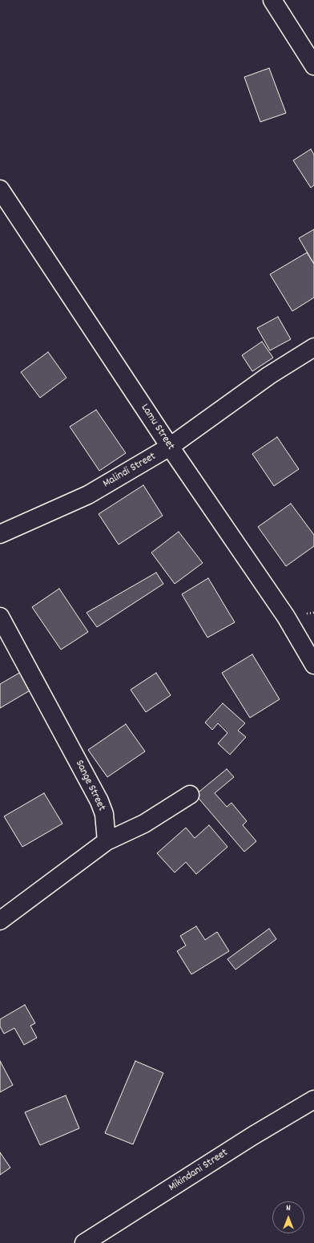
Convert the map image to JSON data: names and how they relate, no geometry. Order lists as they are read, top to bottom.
{
  "streets": {
    "street": [
      "Lamu Street",
      "Malindi Street",
      "Sange Street",
      "Mikindani Street"
    ]
  },
  "crossings": [
    ["Lamu Street", "Malindi Street"]
  ],
  "north": "top"
}
